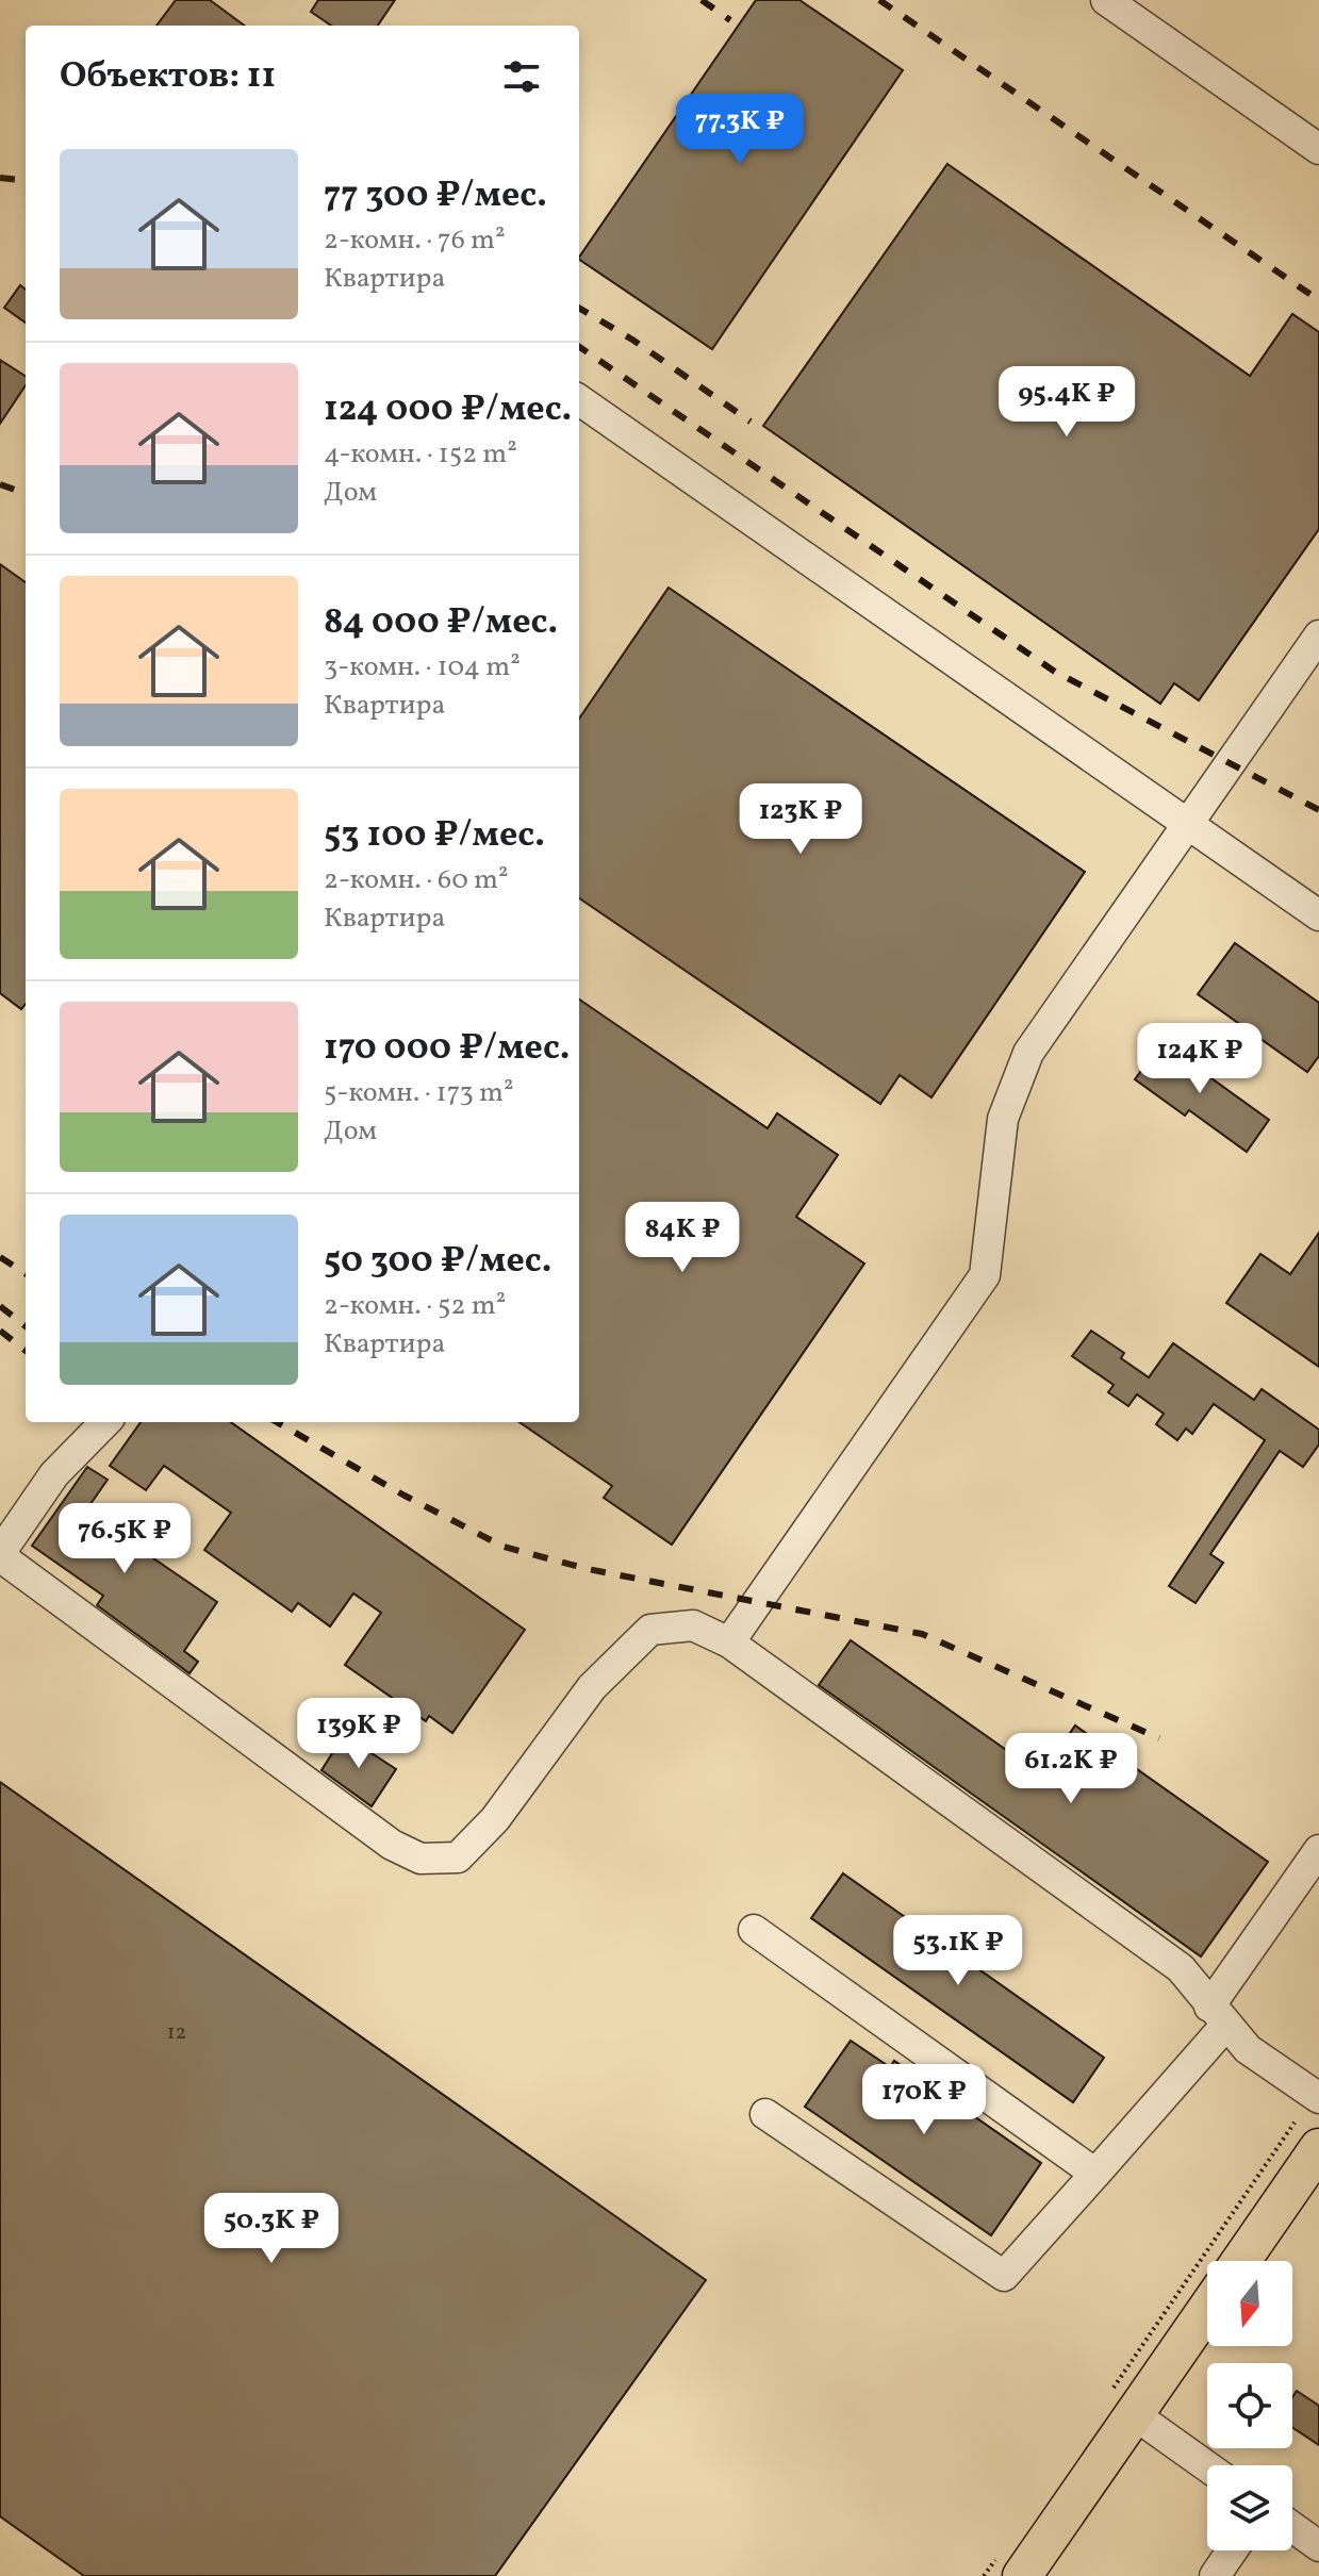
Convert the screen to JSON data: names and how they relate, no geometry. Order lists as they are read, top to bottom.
{
  "house_numbers": ["12"],
  "north": "bottom",
  "page": {
    "heading": "Объектов: 11",
    "price": [
      "77.3K ₽",
      "95.4K ₽",
      "123K ₽",
      "124K ₽",
      "84K ₽",
      "76.5K ₽",
      "139K ₽",
      "61.2K ₽",
      "53.1K ₽",
      "170K ₽",
      "50.3K ₽"
    ],
    "list": [
      {
        "name": "77 300 ₽/мес.",
        "note": "2-комн. · 76 m² · Квартира"
      },
      {
        "name": "124 000 ₽/мес.",
        "note": "4-комн. · 152 m² · Дом"
      },
      {
        "name": "84 000 ₽/мес.",
        "note": "3-комн. · 104 m² · Квартира"
      },
      {
        "name": "53 100 ₽/мес.",
        "note": "2-комн. · 60 m² · Квартира"
      },
      {
        "name": "170 000 ₽/мес.",
        "note": "5-комн. · 173 m² · Дом"
      },
      {
        "name": "50 300 ₽/мес.",
        "note": "2-комн. · 52 m² · Квартира"
      }
    ]
  }
}
